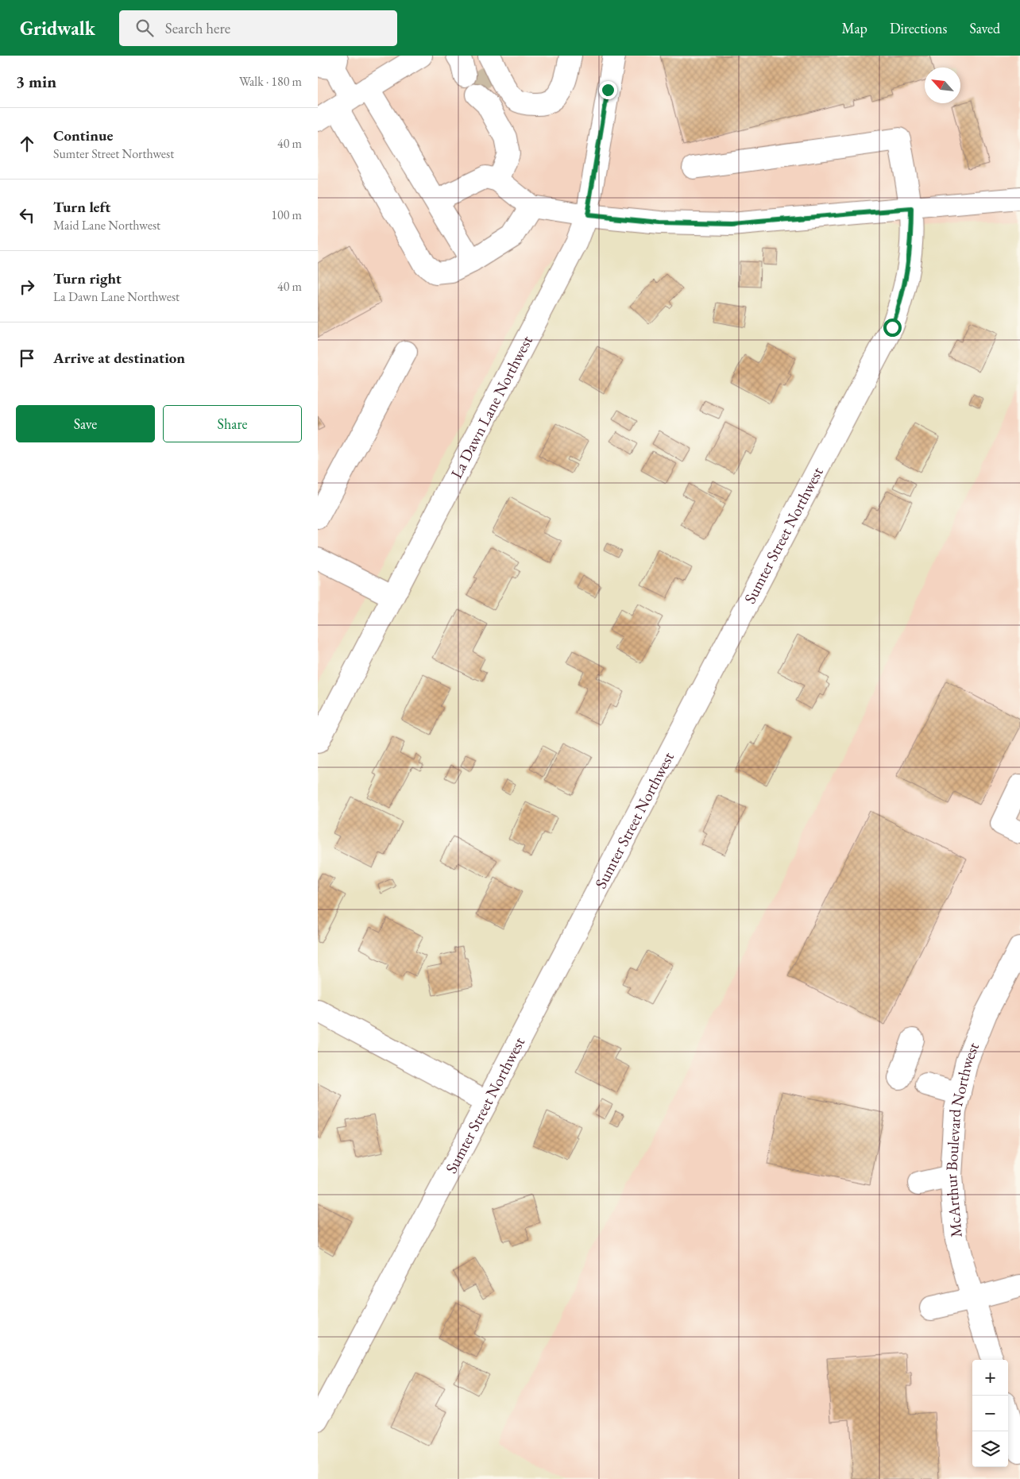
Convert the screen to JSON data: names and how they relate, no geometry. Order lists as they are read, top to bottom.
{
  "streets": {
    "street": ["La Dawn Lane Northwest", "Sumter Street Northwest", "McArthur Boulevard Northwest"]
  },
  "north": "top left",
  "page": {
    "header": "Gridwalk",
    "search": "Search here",
    "nav": ["Map", "Directions", "Saved"],
    "heading": ["3 min", "Walk · 180 m"],
    "list": [
      ["Continue", "Sumter Street Northwest", "40 m"],
      ["Turn left", "Maid Lane Northwest", "100 m"],
      ["Turn right", "La Dawn Lane Northwest", "40 m"],
      "Arrive at destination"
    ],
    "buttons": ["Save", "Share"],
    "map_buttons": ["+", "−"]
  }
}
